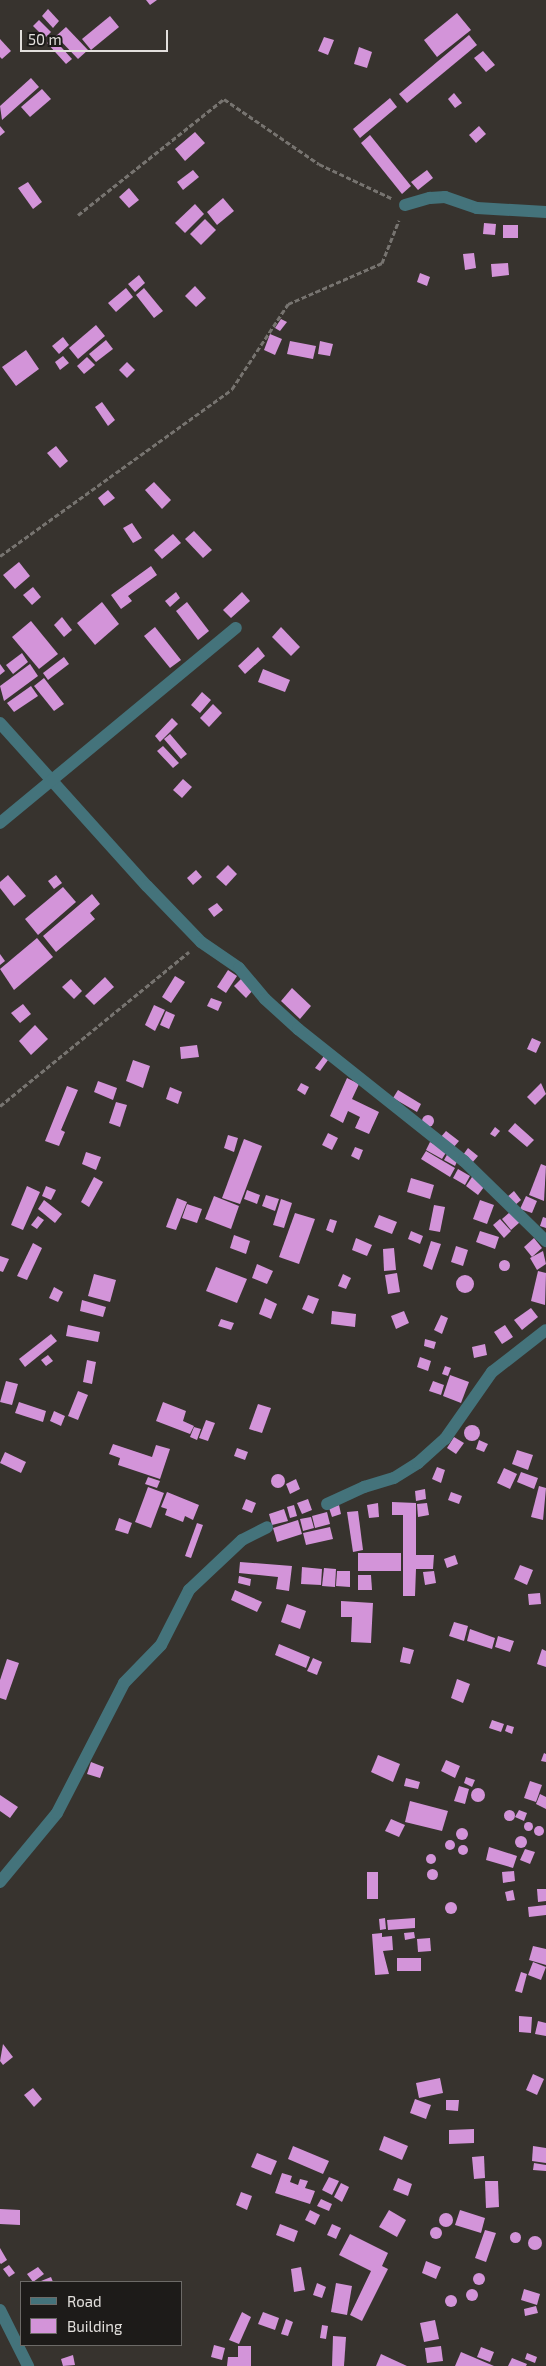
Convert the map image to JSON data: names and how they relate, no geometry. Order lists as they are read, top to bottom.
{
  "legend": ["Road", "Building"],
  "scale_bar": "50 m"
}
